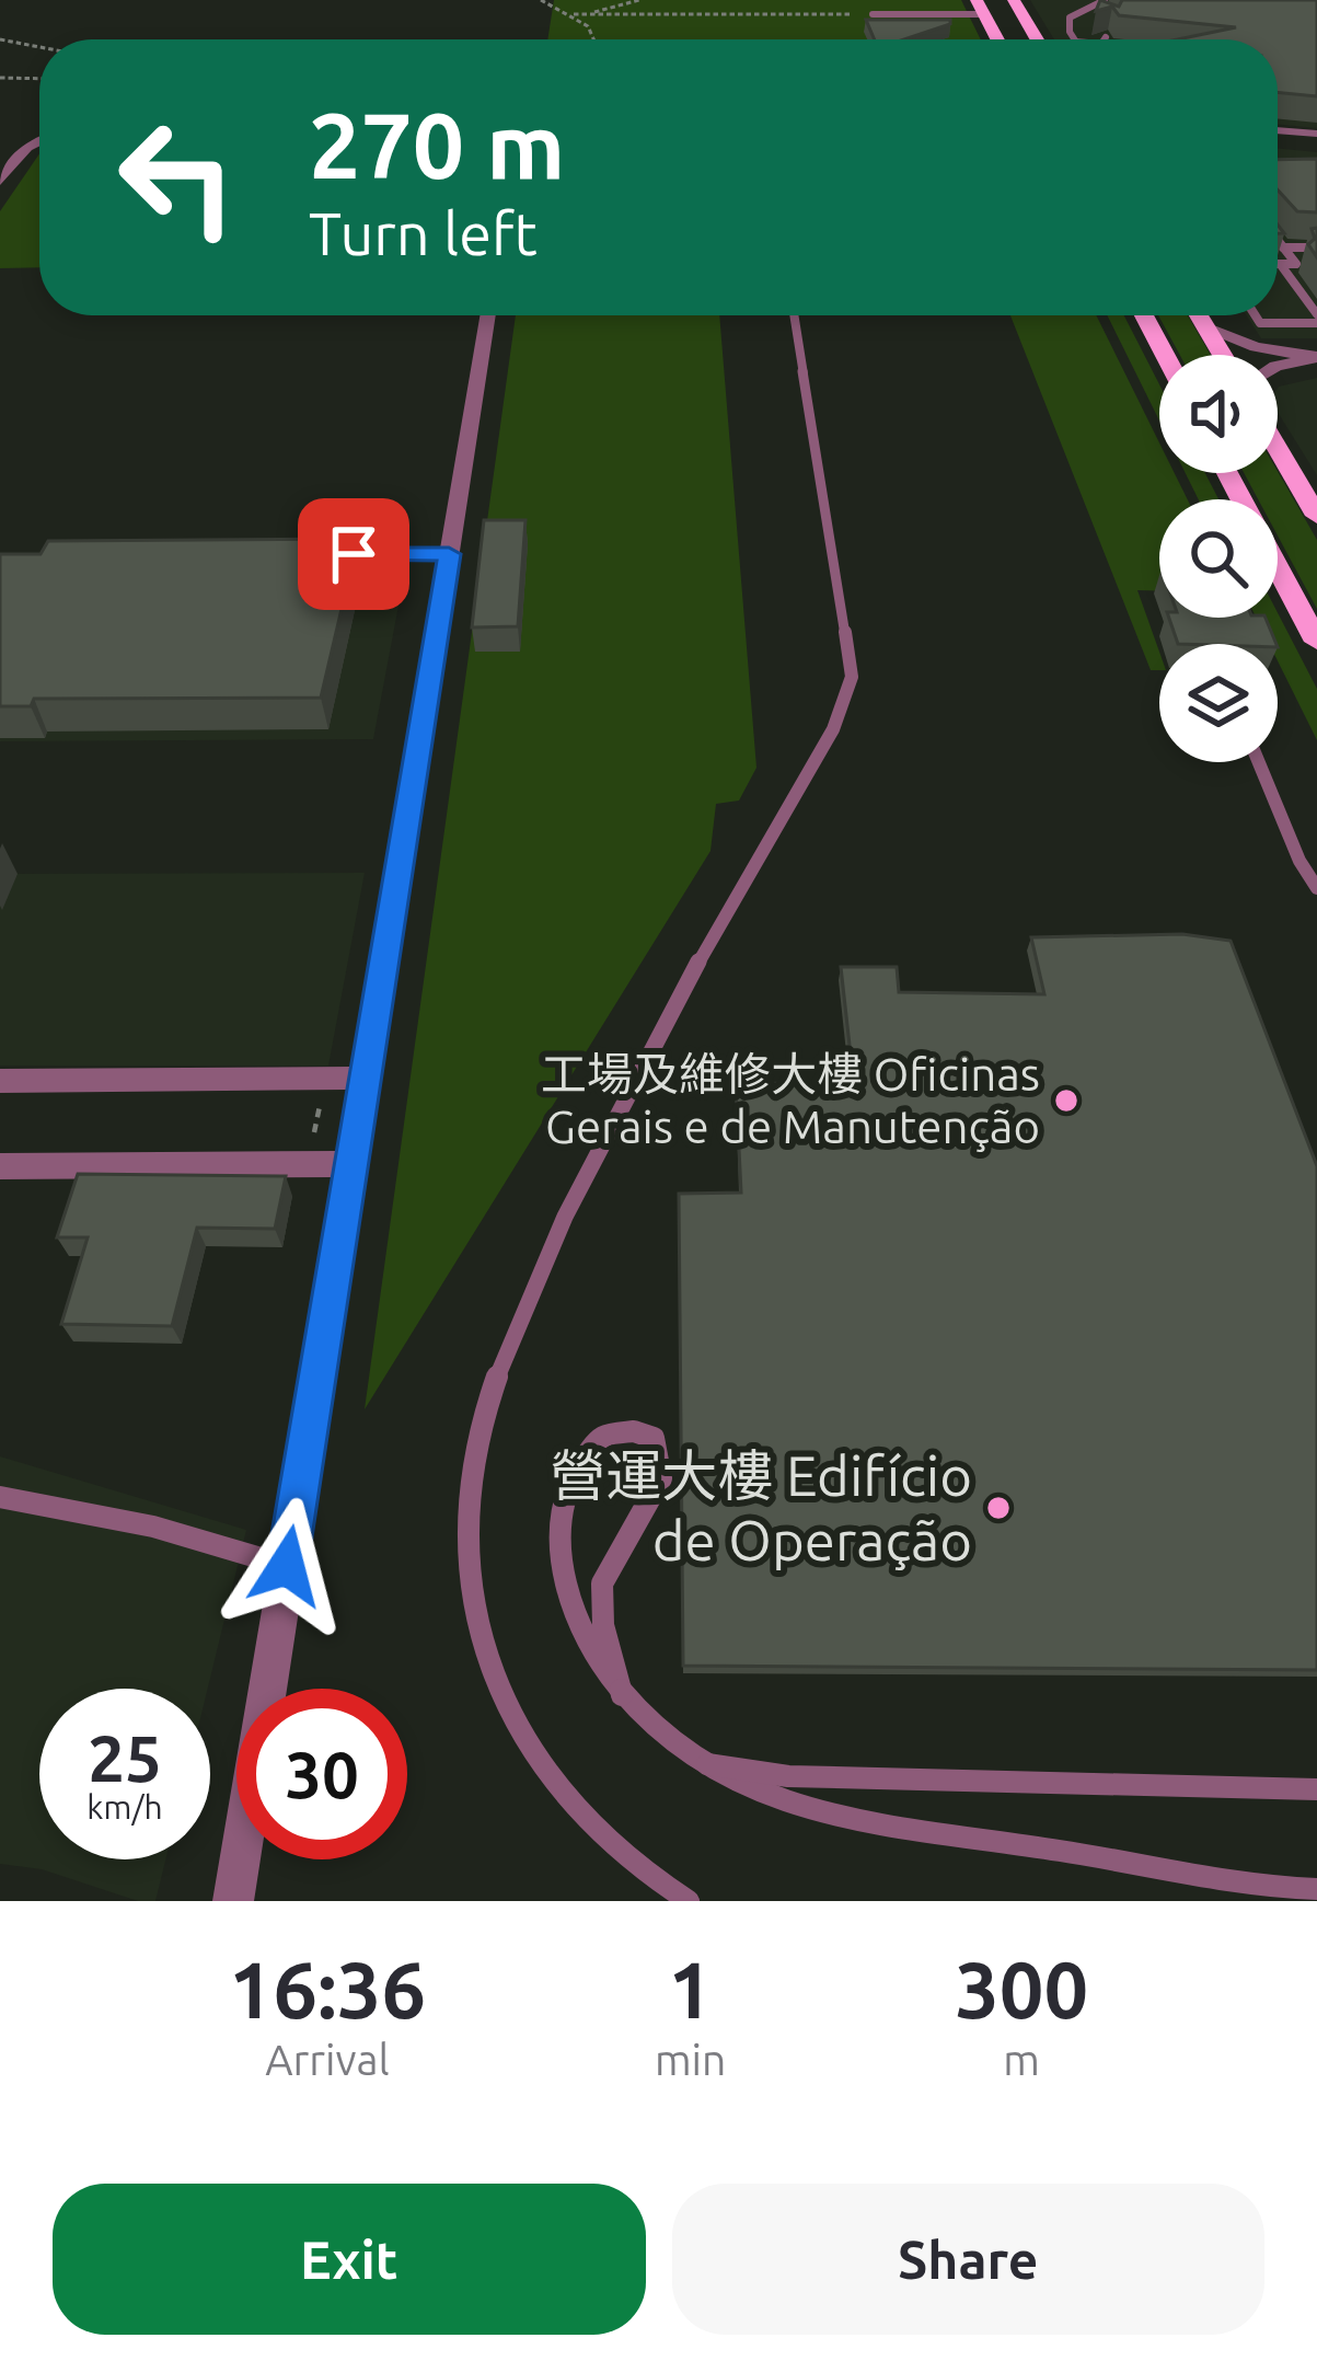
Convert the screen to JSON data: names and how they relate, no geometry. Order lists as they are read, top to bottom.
{
  "places": ["工場及維修大樓 Oficinas Gerais e de Manutenção", "營運大樓 Edifício de Operação"],
  "page": {
    "turn": ["270 m", "Turn left"],
    "speed": "25 km/h",
    "limit": "30",
    "eta": [
      "16:36",
      "Arrival",
      "1",
      "min",
      "300",
      "m"
    ],
    "buttons": ["Exit", "Share"]
  }
}
